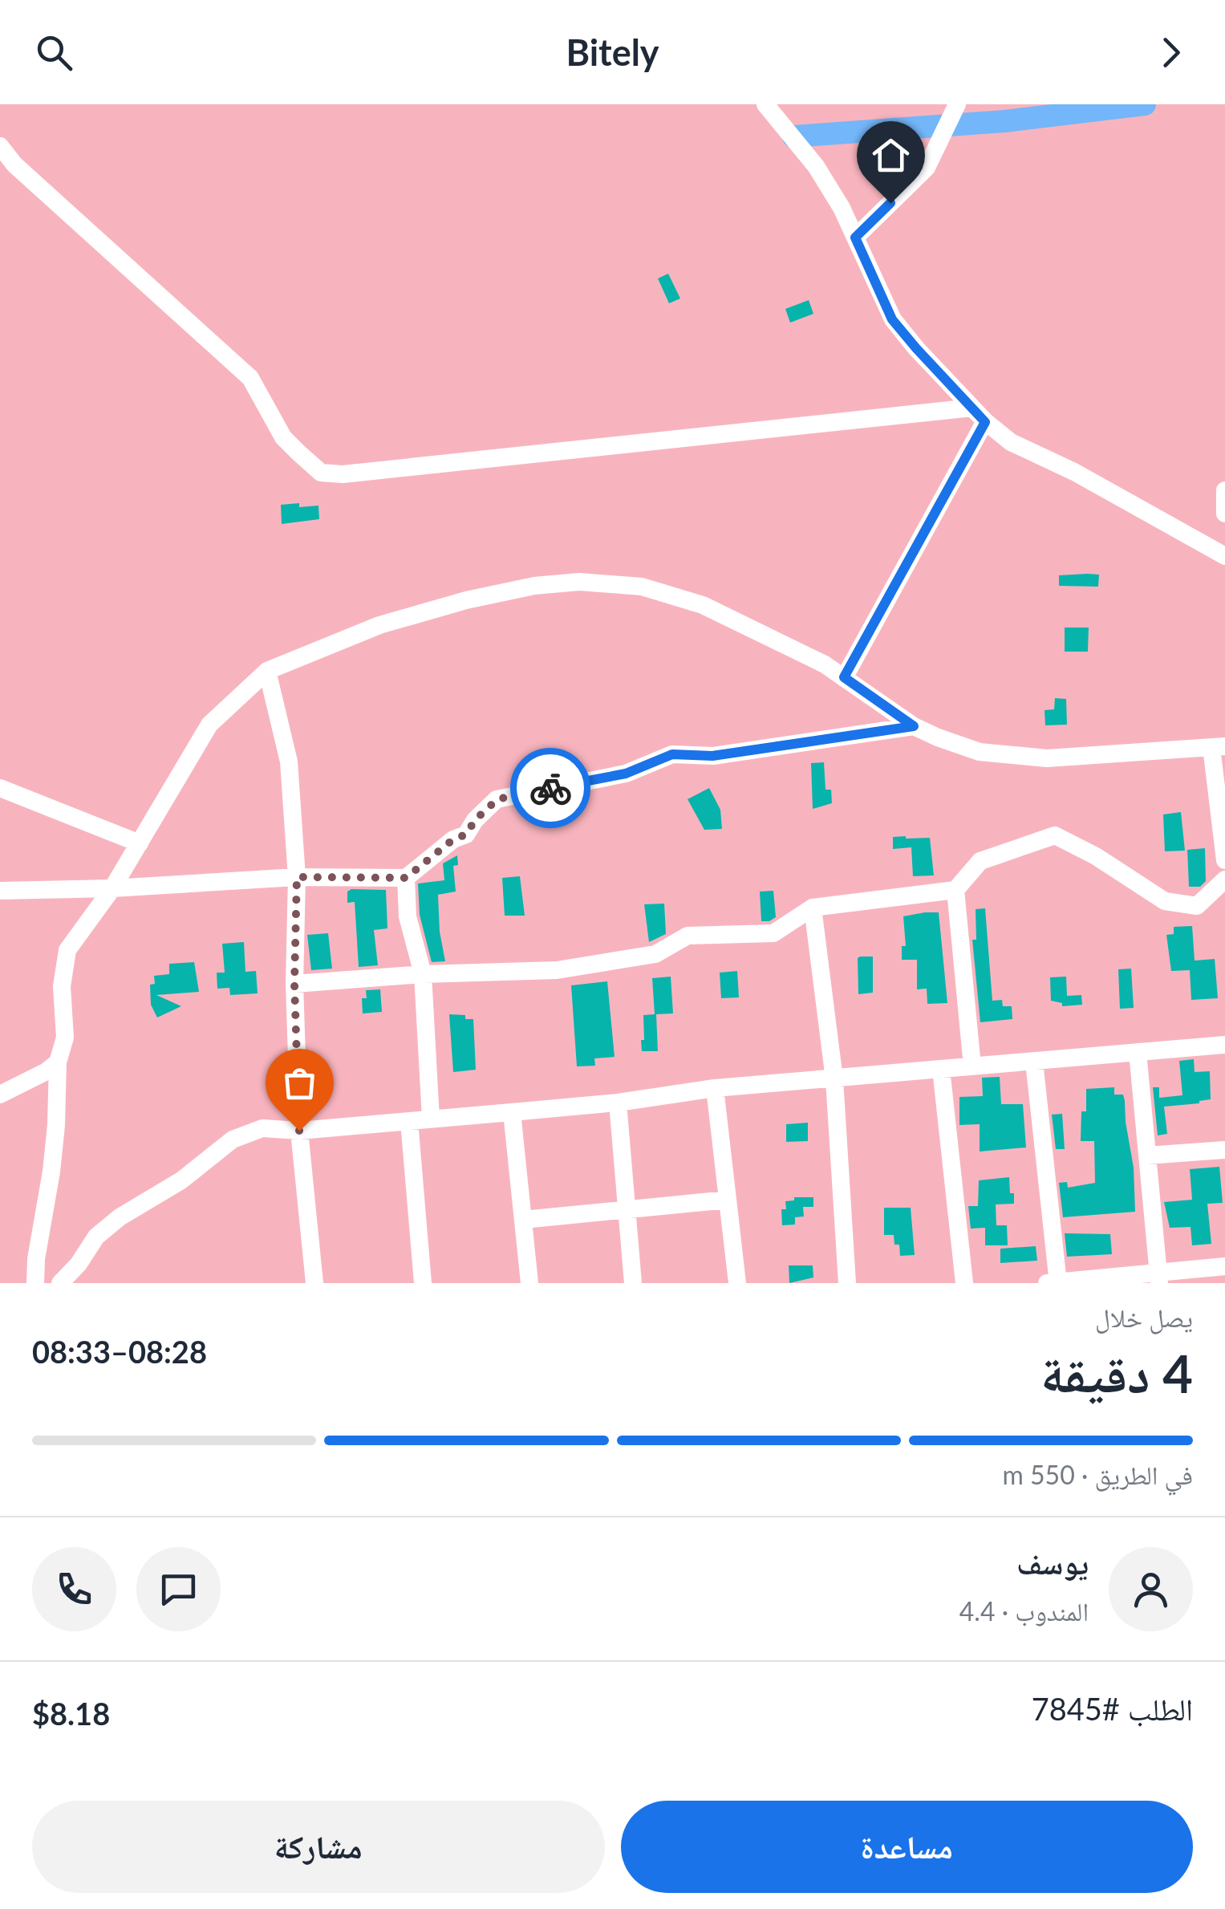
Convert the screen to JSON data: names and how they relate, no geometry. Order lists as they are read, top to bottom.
{
  "page": {
    "header": "Bitely",
    "heading": ["4 دقيقة", "يصل خلال", "08:28–08:33"],
    "panel": [
      "يوسف",
      "المندوب · 4.4",
      "الطلب #7845",
      "$8.18"
    ],
    "bar": "في الطريق · 550 m",
    "buttons": ["مساعدة", "مشاركة"]
  }
}
